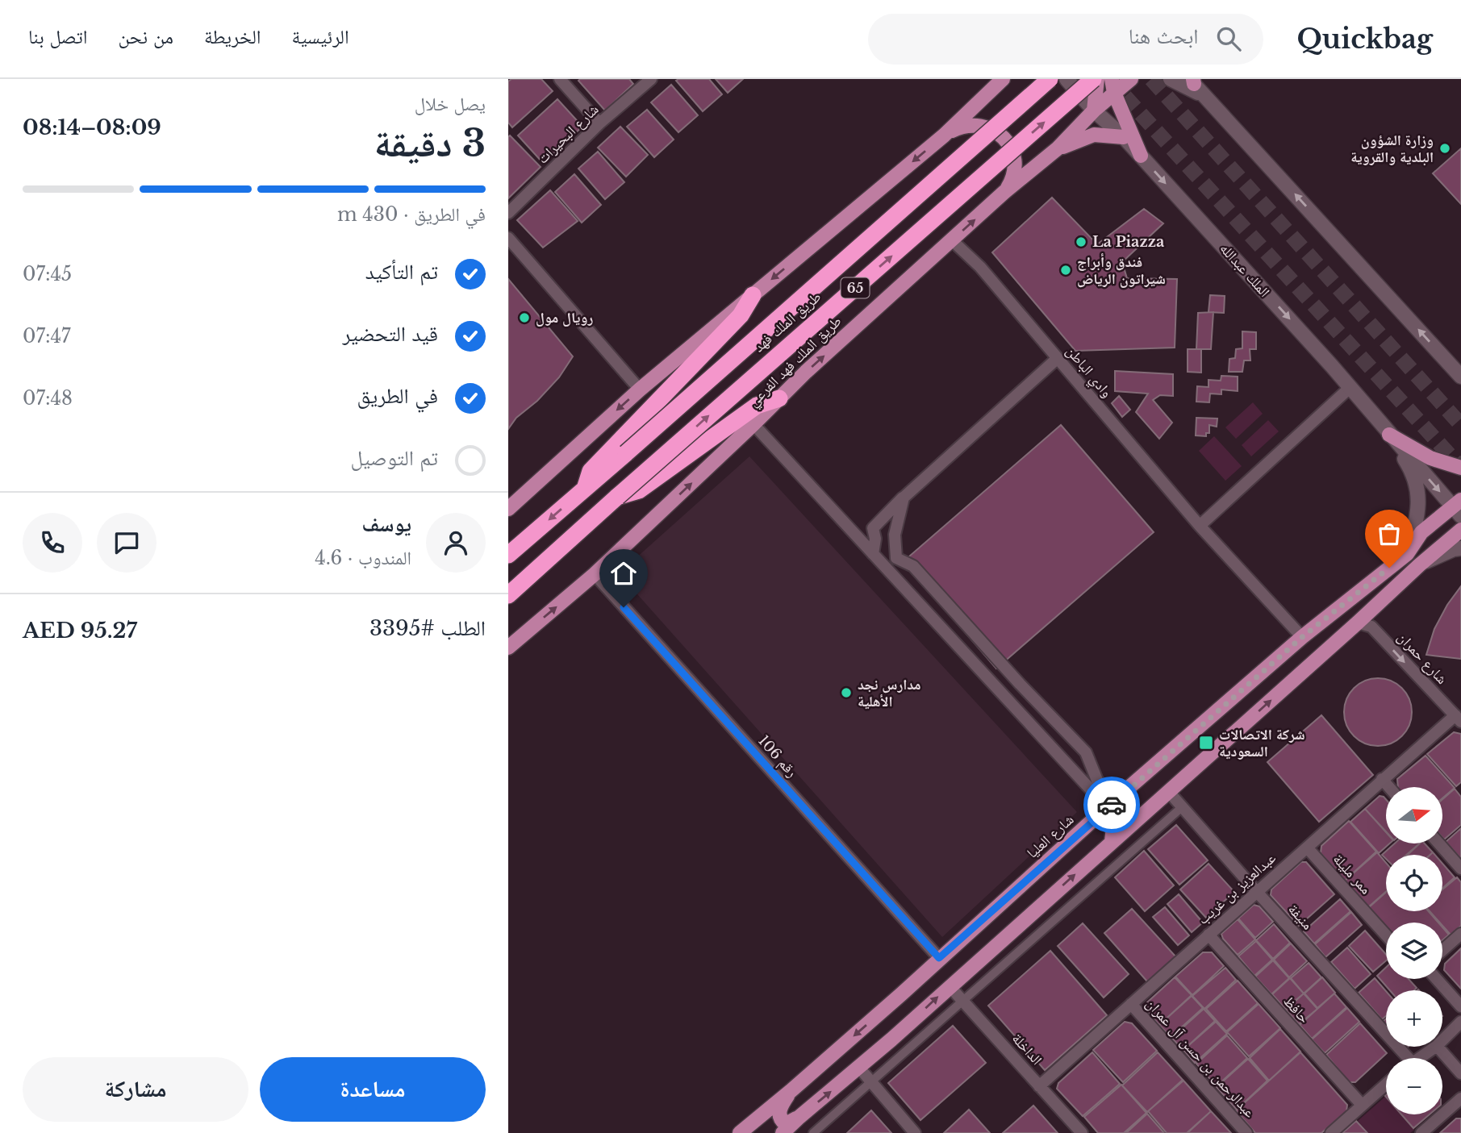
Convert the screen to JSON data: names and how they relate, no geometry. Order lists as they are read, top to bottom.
{
  "streets": {
    "highway": ["65", "طريق الملك فهد"],
    "main road": ["الملك عبدالله", "طريق الملك فهد الفرعي", "شارع العليا"],
    "street": [
      "شارع البحيرات",
      "وادي الباطن",
      "شارع حمران",
      "رقم 106",
      "ممر مليلة",
      "عبدالعزيز بن غريب",
      "منيفة",
      "حافظ",
      "الداخلة",
      "عبدالرحمن بن حسن آل عمران"
    ]
  },
  "crossings": [
    ["الملك عبدالله", "طريق الملك فهد الفرعي"],
    ["طريق الملك فهد الفرعي", "وادي الباطن"],
    ["طريق الملك فهد الفرعي", "رقم 106"],
    ["وادي الباطن", "شارع العليا"],
    ["شارع حمران", "عبدالعزيز بن غريب"],
    ["رقم 106", "شارع العليا"],
    ["ممر مليلة", "عبدالعزيز بن غريب"],
    ["عبدالعزيز بن غريب", "منيفة"],
    ["عبدالعزيز بن غريب", "حافظ"],
    ["عبدالعزيز بن غريب", "الداخلة"],
    ["عبدالعزيز بن غريب", "عبدالرحمن بن حسن آل عمران"]
  ],
  "one_way": ["شارع حمران"],
  "places": {
    "other": [
      "وزارة الشؤون البلدية والقروية",
      "La Piazza",
      "فندق وأبراج شيراتون الرياض",
      "رويال مول",
      "مدارس نجد الأهلية"
    ],
    "transit": ["شركة الاتصالات السعودية"]
  },
  "north": "right",
  "page": {
    "header": "Quickbag",
    "search": "ابحث هنا",
    "nav": [
      "الرئيسية",
      "الخريطة",
      "من نحن",
      "اتصل بنا"
    ],
    "heading": ["3 دقيقة", "يصل خلال", "08:09–08:14"],
    "panel": [
      "يوسف",
      "المندوب · 4.6",
      "الطلب #3395",
      "AED 95.27"
    ],
    "bar": "في الطريق · 430 m",
    "list": [
      ["تم التأكيد", "07:45"],
      ["قيد التحضير", "07:47"],
      ["في الطريق", "07:48"],
      "تم التوصيل"
    ],
    "map_buttons": ["+", "−"],
    "buttons": ["مساعدة", "مشاركة"]
  }
}
